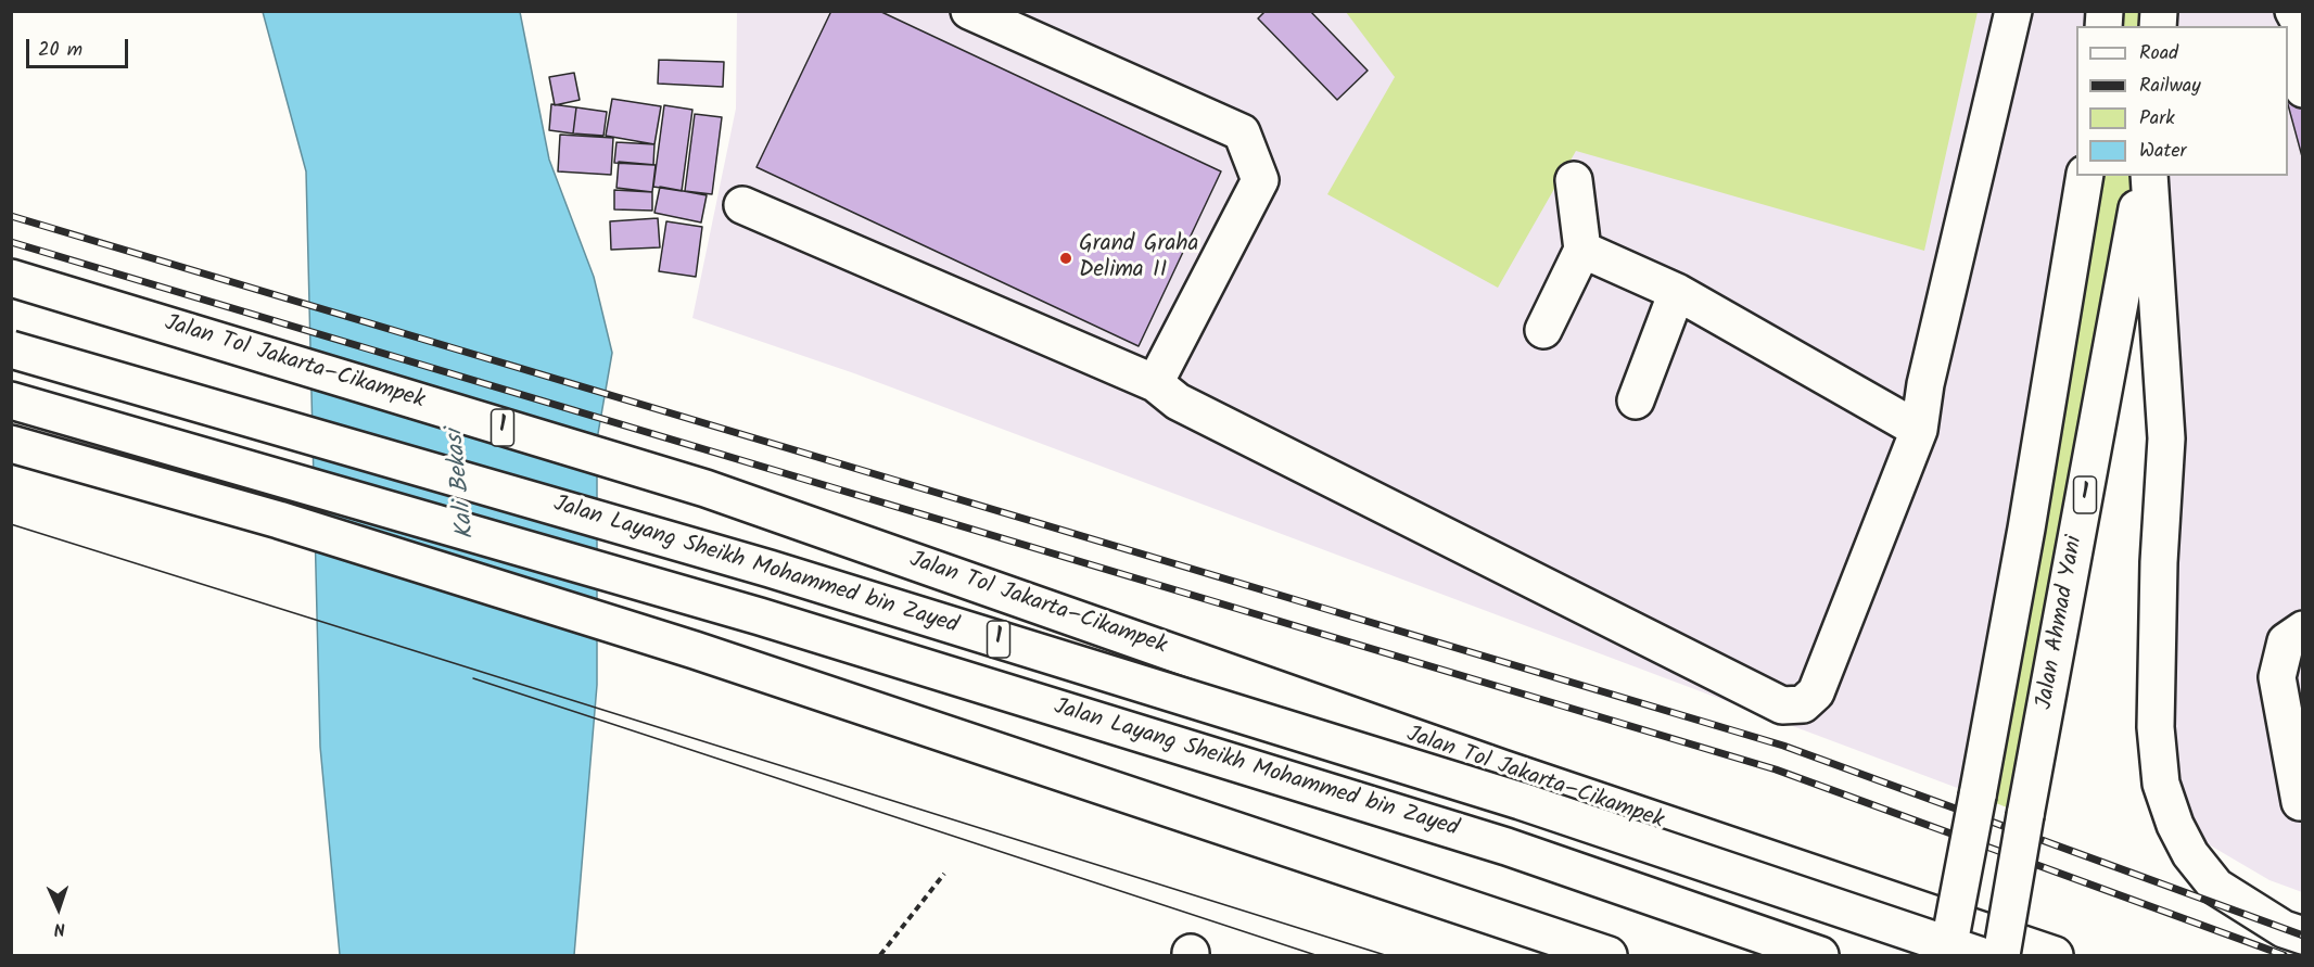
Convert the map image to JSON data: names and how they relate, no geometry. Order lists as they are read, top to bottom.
{
  "streets": {
    "main road": [
      "Jalan Tol Jakarta–Cikampek",
      "1",
      "Jalan Layang Sheikh Mohammed bin Zayed",
      "Jalan Ahmad Yani"
    ]
  },
  "water": ["Kali Bekasi"],
  "places": ["Grand Graha Delima II"],
  "legend": [
    "Road",
    "Railway",
    "Park",
    "Water"
  ],
  "scale_bar": "20 m",
  "north": "bottom"
}
